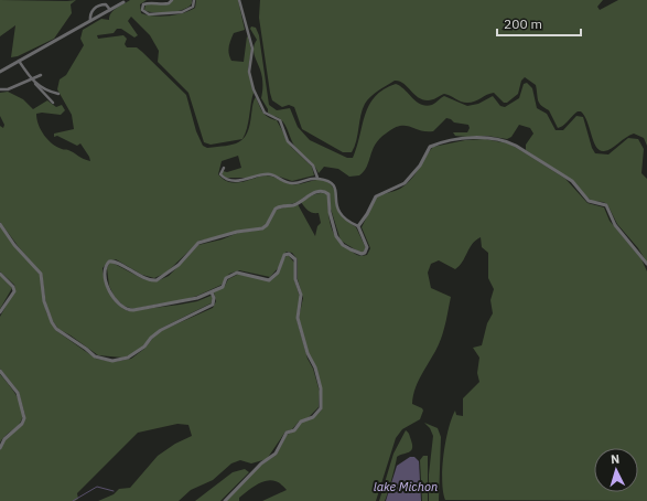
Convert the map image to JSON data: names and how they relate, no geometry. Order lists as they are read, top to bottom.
{
  "water": ["lake Michon"],
  "scale_bar": "200 m",
  "north": "top"
}
